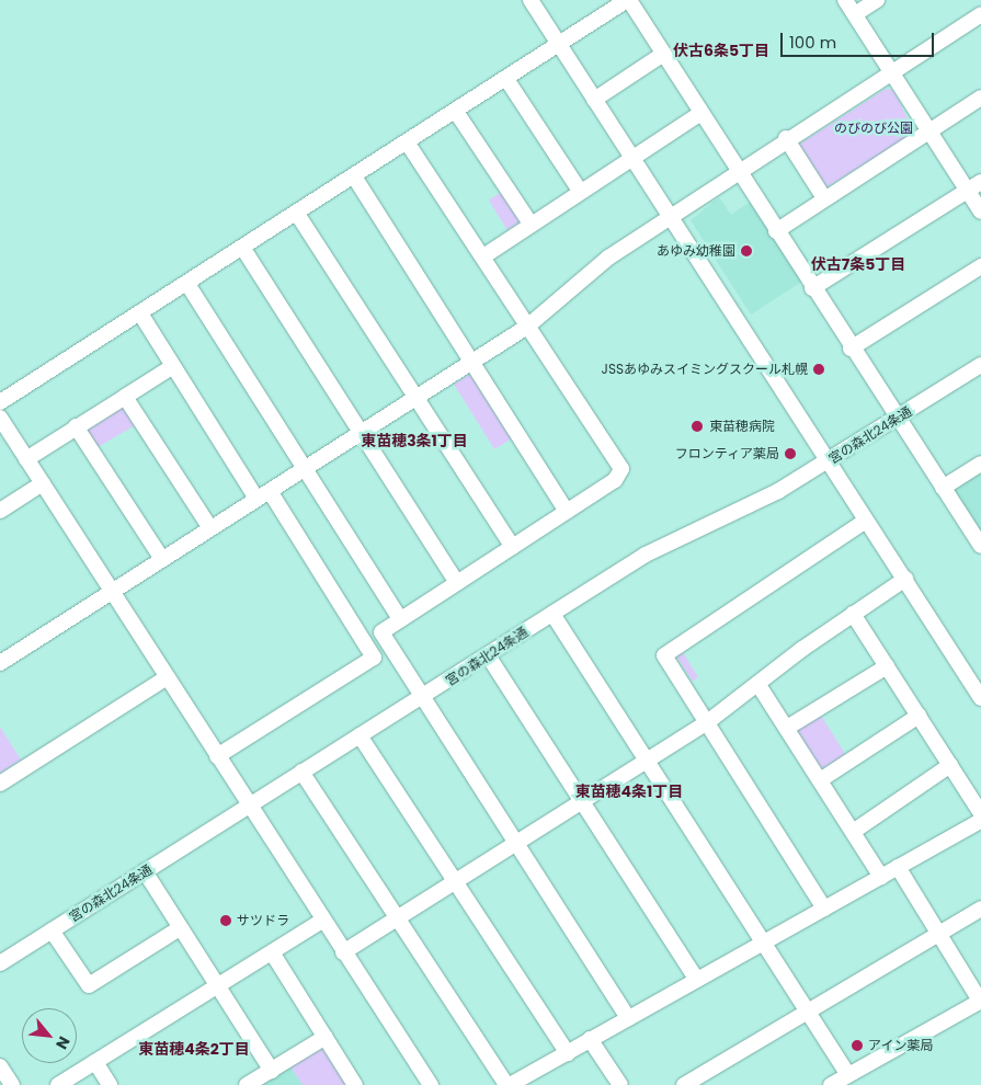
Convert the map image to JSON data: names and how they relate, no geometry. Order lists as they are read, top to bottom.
{
  "streets": {
    "street": ["宮の森北24条通"]
  },
  "districts": [
    "伏古6条5丁目",
    "伏古7条5丁目",
    "東苗穂3条1丁目",
    "東苗穂4条1丁目",
    "東苗穂4条2丁目"
  ],
  "parks": ["のびのび公園"],
  "places": [
    "あゆみ幼稚園",
    "JSSあゆみスイミングスクール札幌",
    "東苗穂病院",
    "フロンティア薬局",
    "サツドラ",
    "アイン薬局"
  ],
  "scale_bar": "100 m",
  "north": "bottom right"
}
